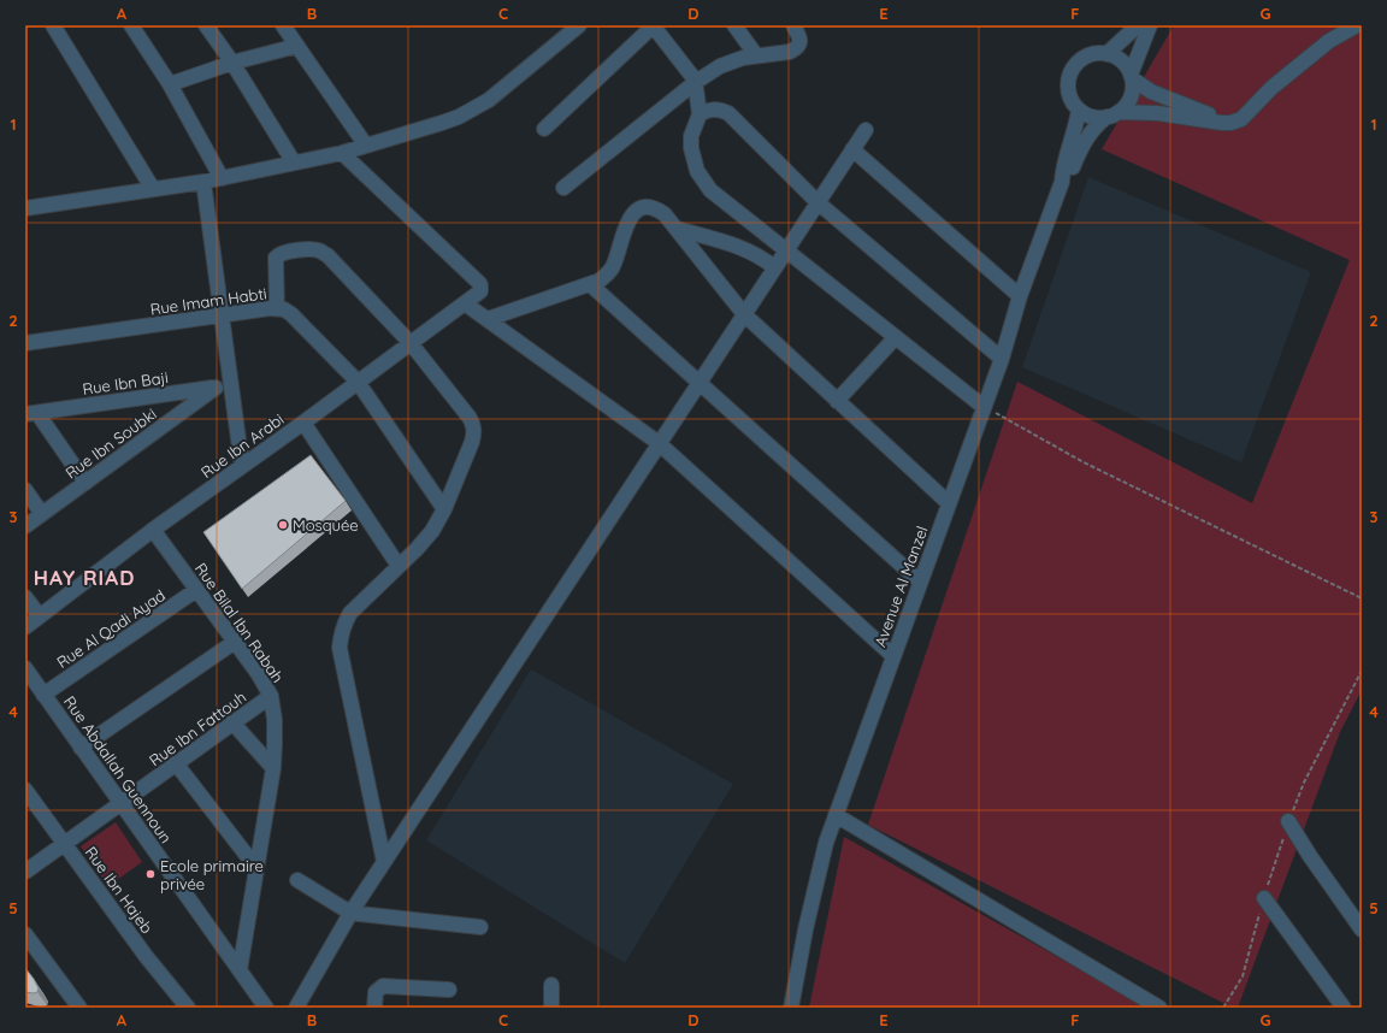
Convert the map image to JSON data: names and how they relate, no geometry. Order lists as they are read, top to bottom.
{
  "streets": {
    "street": [
      "Rue Imam Habti",
      "Rue Ibn Baji",
      "Rue Ibn Soubki",
      "Rue Ibn Arabi",
      "Avenue Al Manzel",
      "Rue Bilal Ibn Rabah",
      "Rue Al Qadi Ayad",
      "Rue Ibn Fattouh",
      "Rue Abdallah Guennoun",
      "Rue Ibn Hajeb"
    ]
  },
  "crossings": [
    ["Rue Imam Habti", "Rue Ibn Arabi"],
    ["Rue Ibn Baji", "Rue Ibn Soubki"],
    ["Rue Ibn Arabi", "Rue Bilal Ibn Rabah"],
    ["Rue Bilal Ibn Rabah", "Rue Al Qadi Ayad"],
    ["Rue Bilal Ibn Rabah", "Rue Ibn Fattouh"],
    ["Rue Bilal Ibn Rabah", "Rue Abdallah Guennoun"],
    ["Rue Al Qadi Ayad", "Rue Abdallah Guennoun"],
    ["Rue Ibn Fattouh", "Rue Abdallah Guennoun"],
    ["Rue Ibn Fattouh", "Rue Ibn Hajeb"]
  ],
  "districts": ["HAY RIAD"],
  "places": ["Mosquée", "Ecole primaire privée"],
  "grid": {
    "columns": [
      "A",
      "B",
      "C",
      "D",
      "E",
      "F",
      "G"
    ],
    "rows": [
      "1",
      "2",
      "3",
      "4",
      "5"
    ]
  }
}
